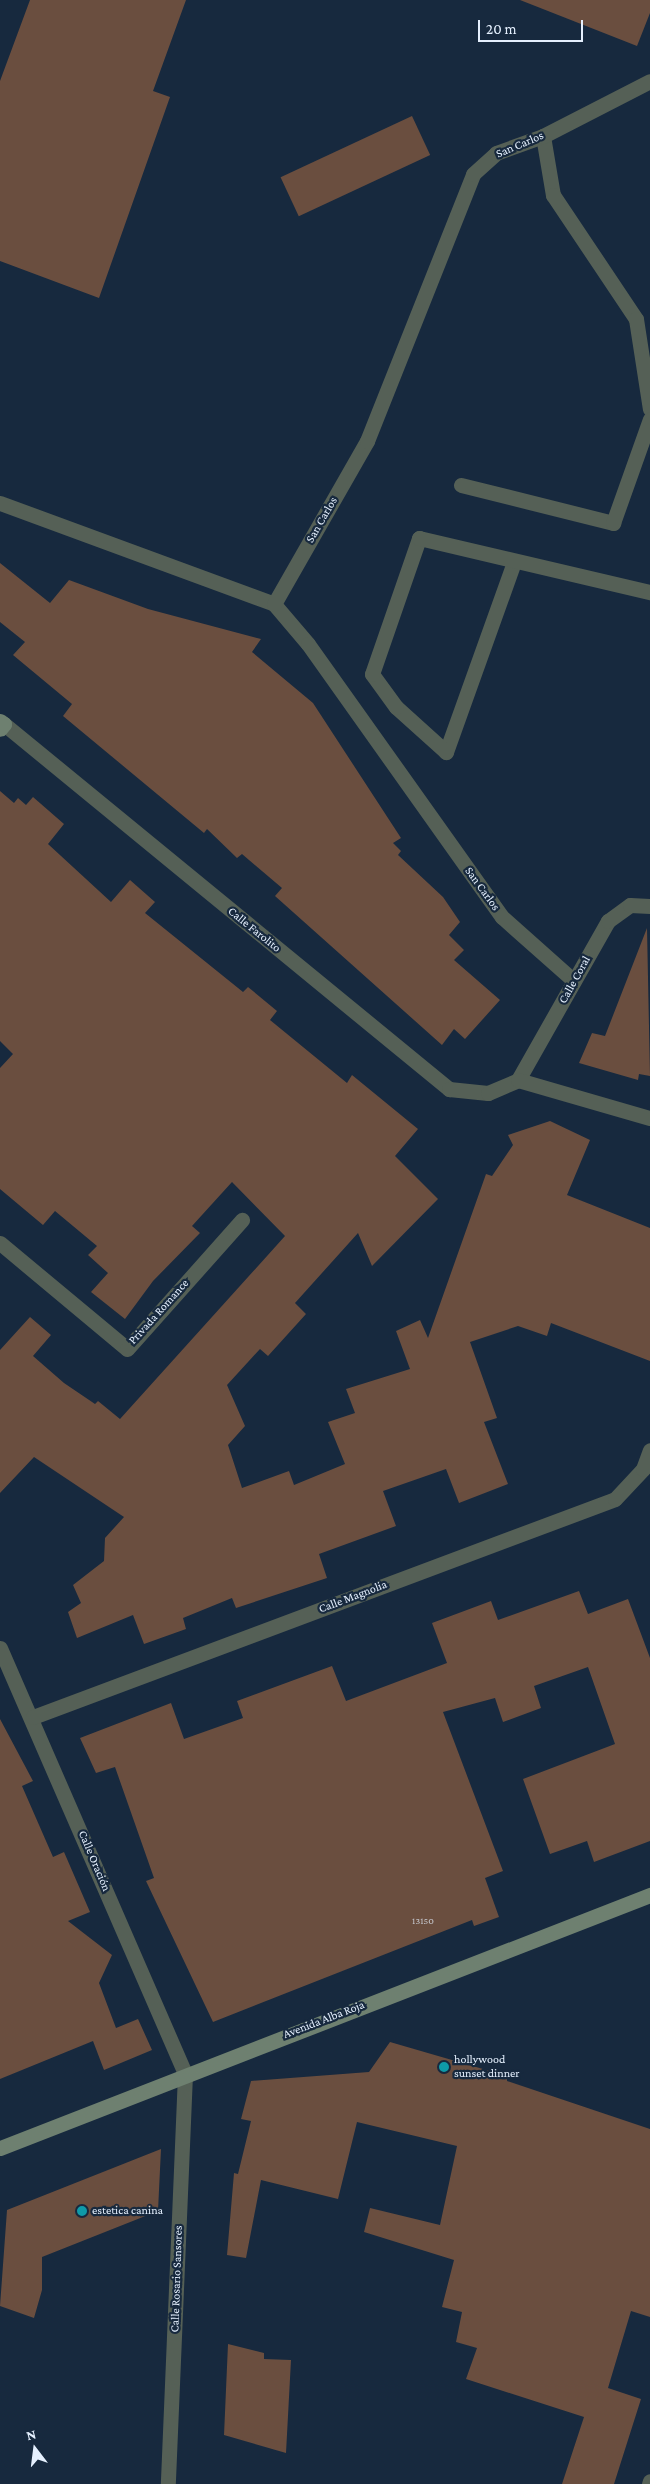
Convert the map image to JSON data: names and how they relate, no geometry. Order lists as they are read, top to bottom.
{
  "streets": {
    "main road": ["Avenida Alba Roja"],
    "street": [
      "San Carlos",
      "Calle Farolito",
      "Calle Coral",
      "Privada Romance",
      "Calle Magnolia",
      "Calle Oración",
      "Calle Rosario Sansores"
    ]
  },
  "crossings": [
    ["San Carlos", "Calle Coral"],
    ["Calle Farolito", "Calle Coral"],
    ["Calle Magnolia", "Calle Oración"],
    ["Calle Oración", "Avenida Alba Roja"],
    ["Calle Oración", "Calle Rosario Sansores"],
    ["Avenida Alba Roja", "Calle Rosario Sansores"]
  ],
  "places": ["hollywood sunset dinner", "estetica canina"],
  "house_numbers": ["13150"],
  "scale_bar": "20 m",
  "north": "top"
}
